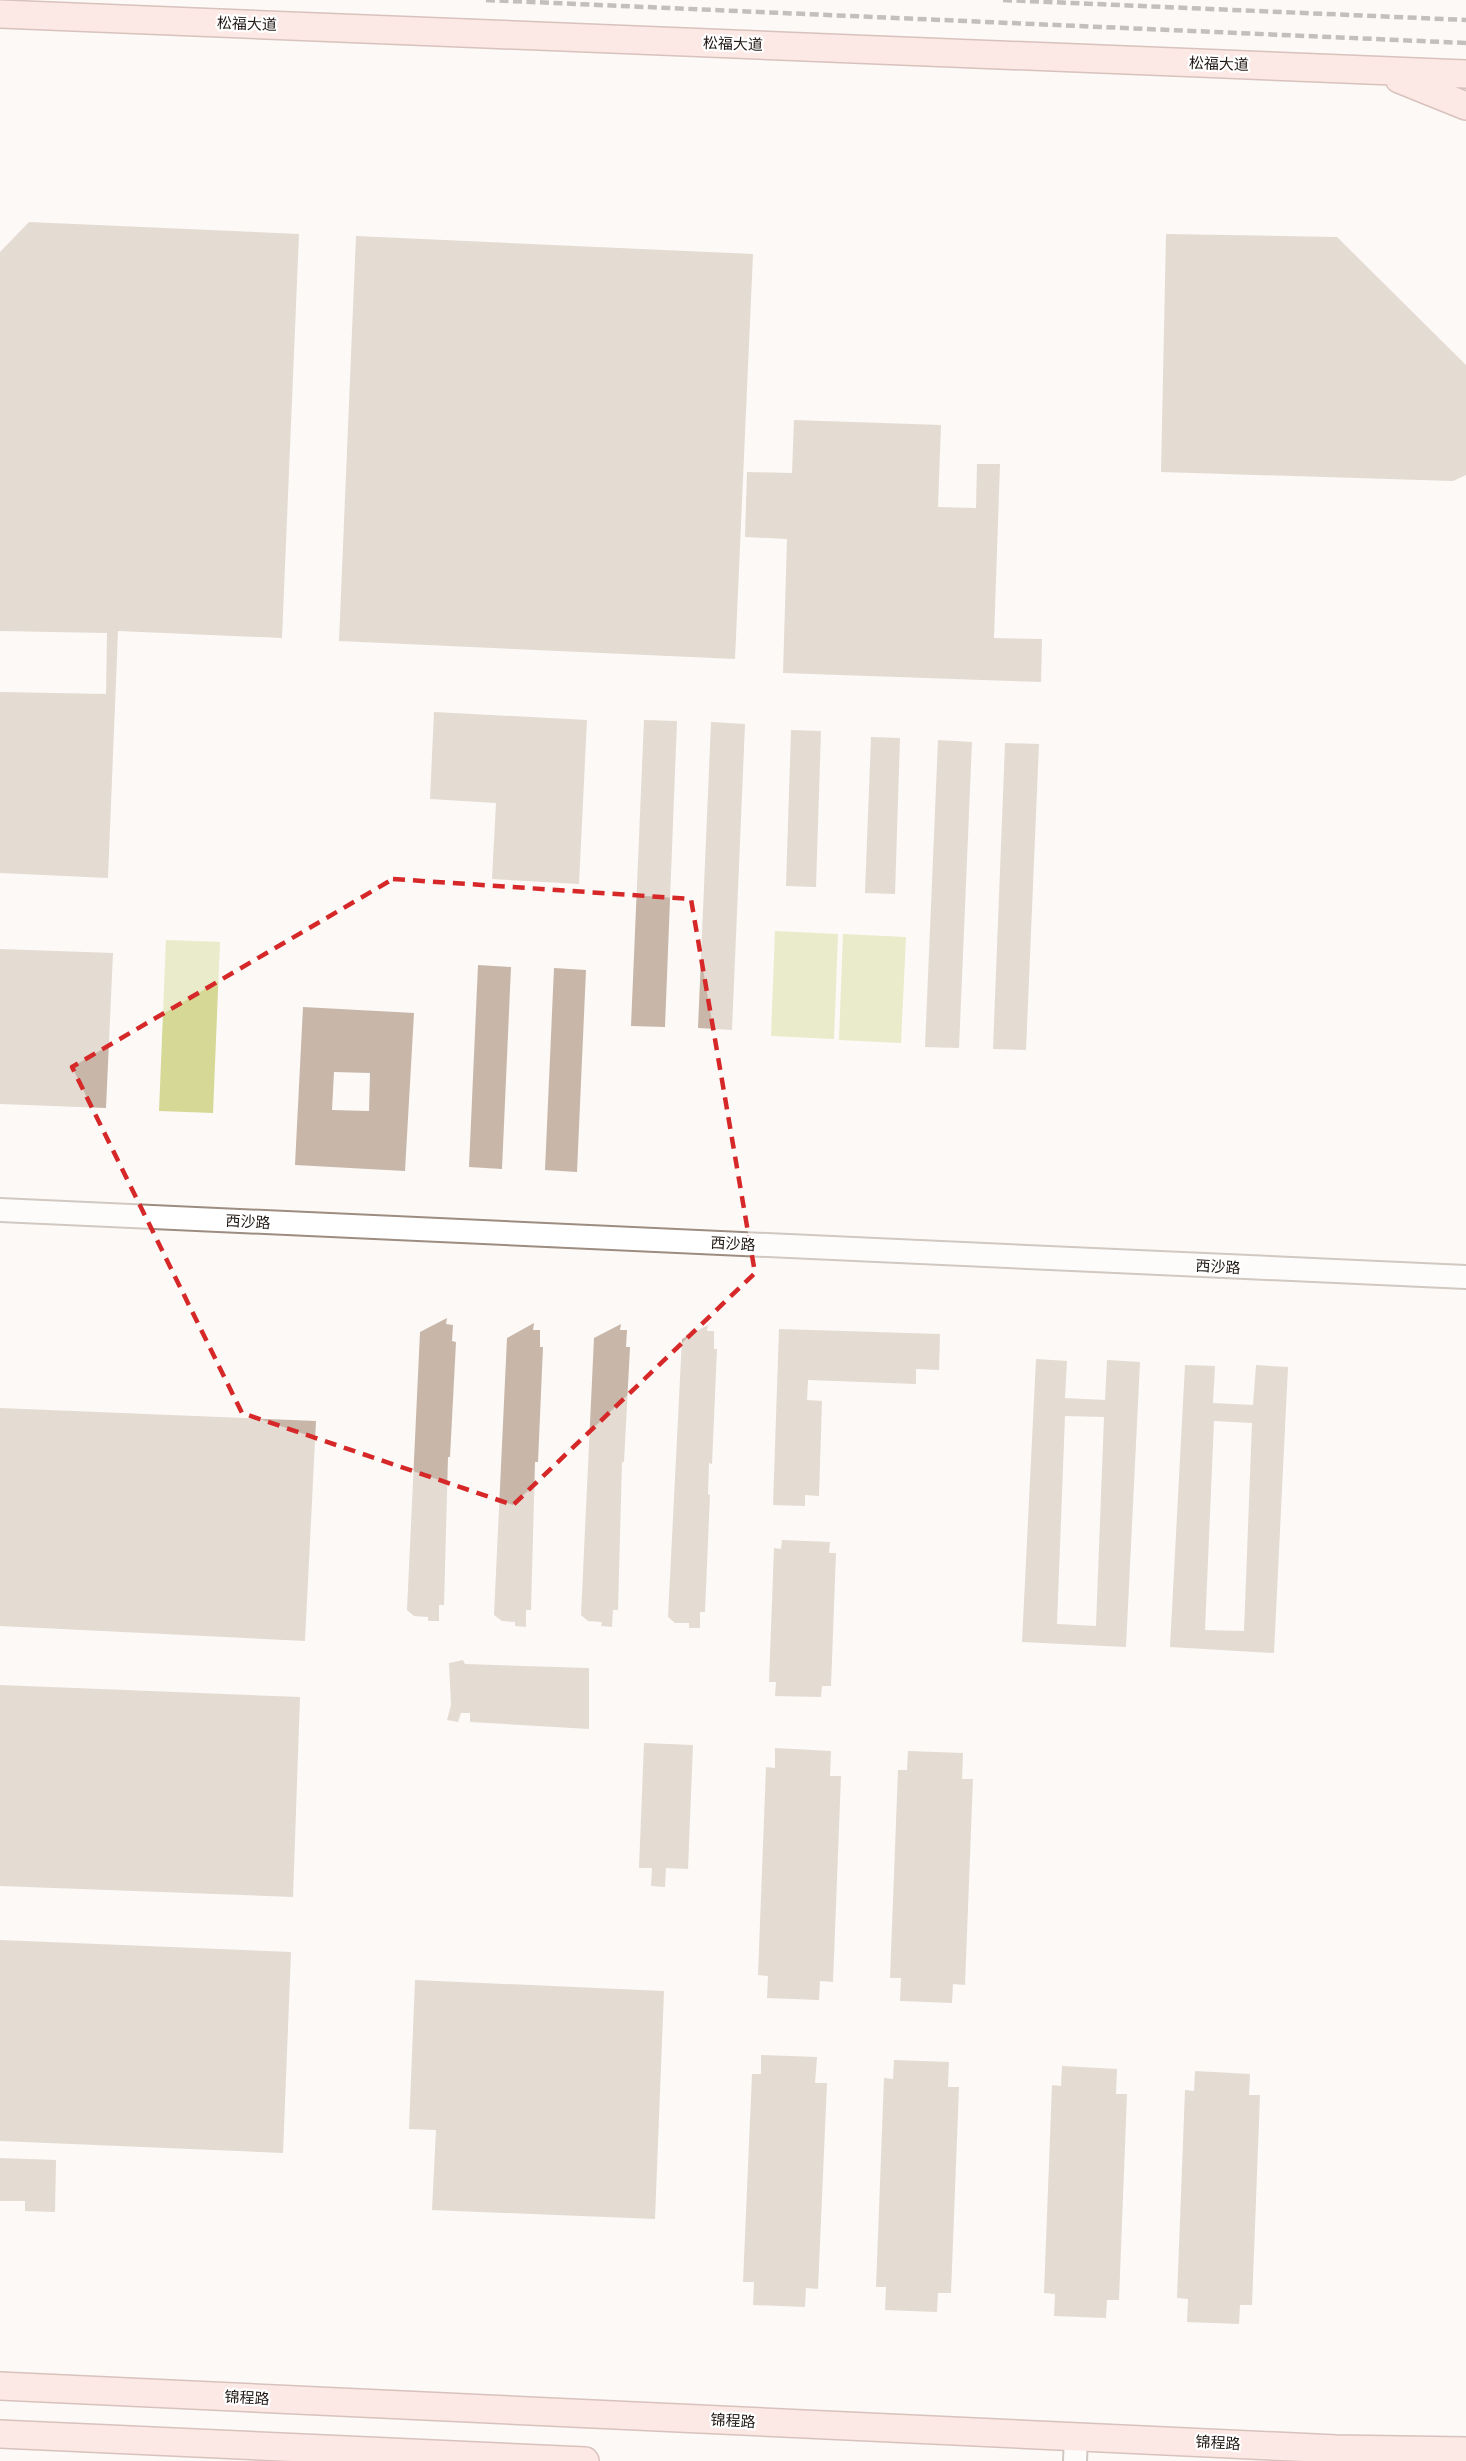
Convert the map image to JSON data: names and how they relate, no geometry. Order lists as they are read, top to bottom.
{
  "streets": {
    "main road": ["松福大道", "锦程路"],
    "street": ["西沙路"]
  }
}
